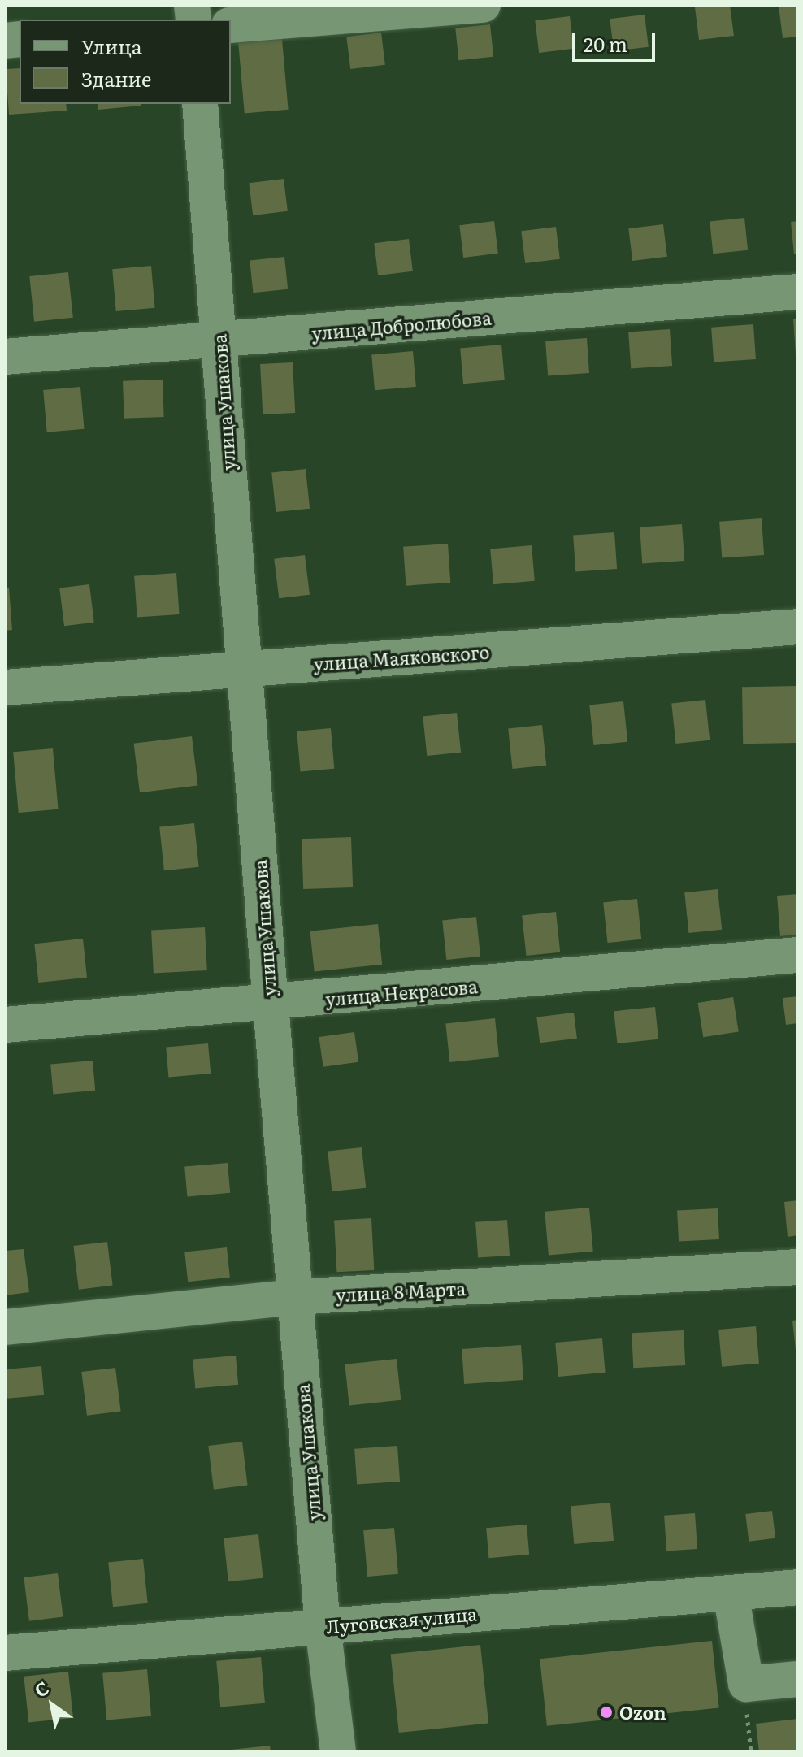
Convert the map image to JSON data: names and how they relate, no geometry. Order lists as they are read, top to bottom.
{
  "streets": {
    "street": [
      "улица Добролюбова",
      "улица Ушакова",
      "улица Маяковского",
      "улица Некрасова",
      "улица 8 Марта",
      "Луговская улица"
    ]
  },
  "crossings": [
    ["улица Добролюбова", "улица Ушакова"],
    ["улица Ушакова", "улица Маяковского"],
    ["улица Ушакова", "улица Некрасова"],
    ["улица Ушакова", "улица 8 Марта"],
    ["улица Ушакова", "Луговская улица"]
  ],
  "places": ["Ozon"],
  "legend": ["Улица", "Здание"],
  "scale_bar": "20 m",
  "north": "top left"
}
